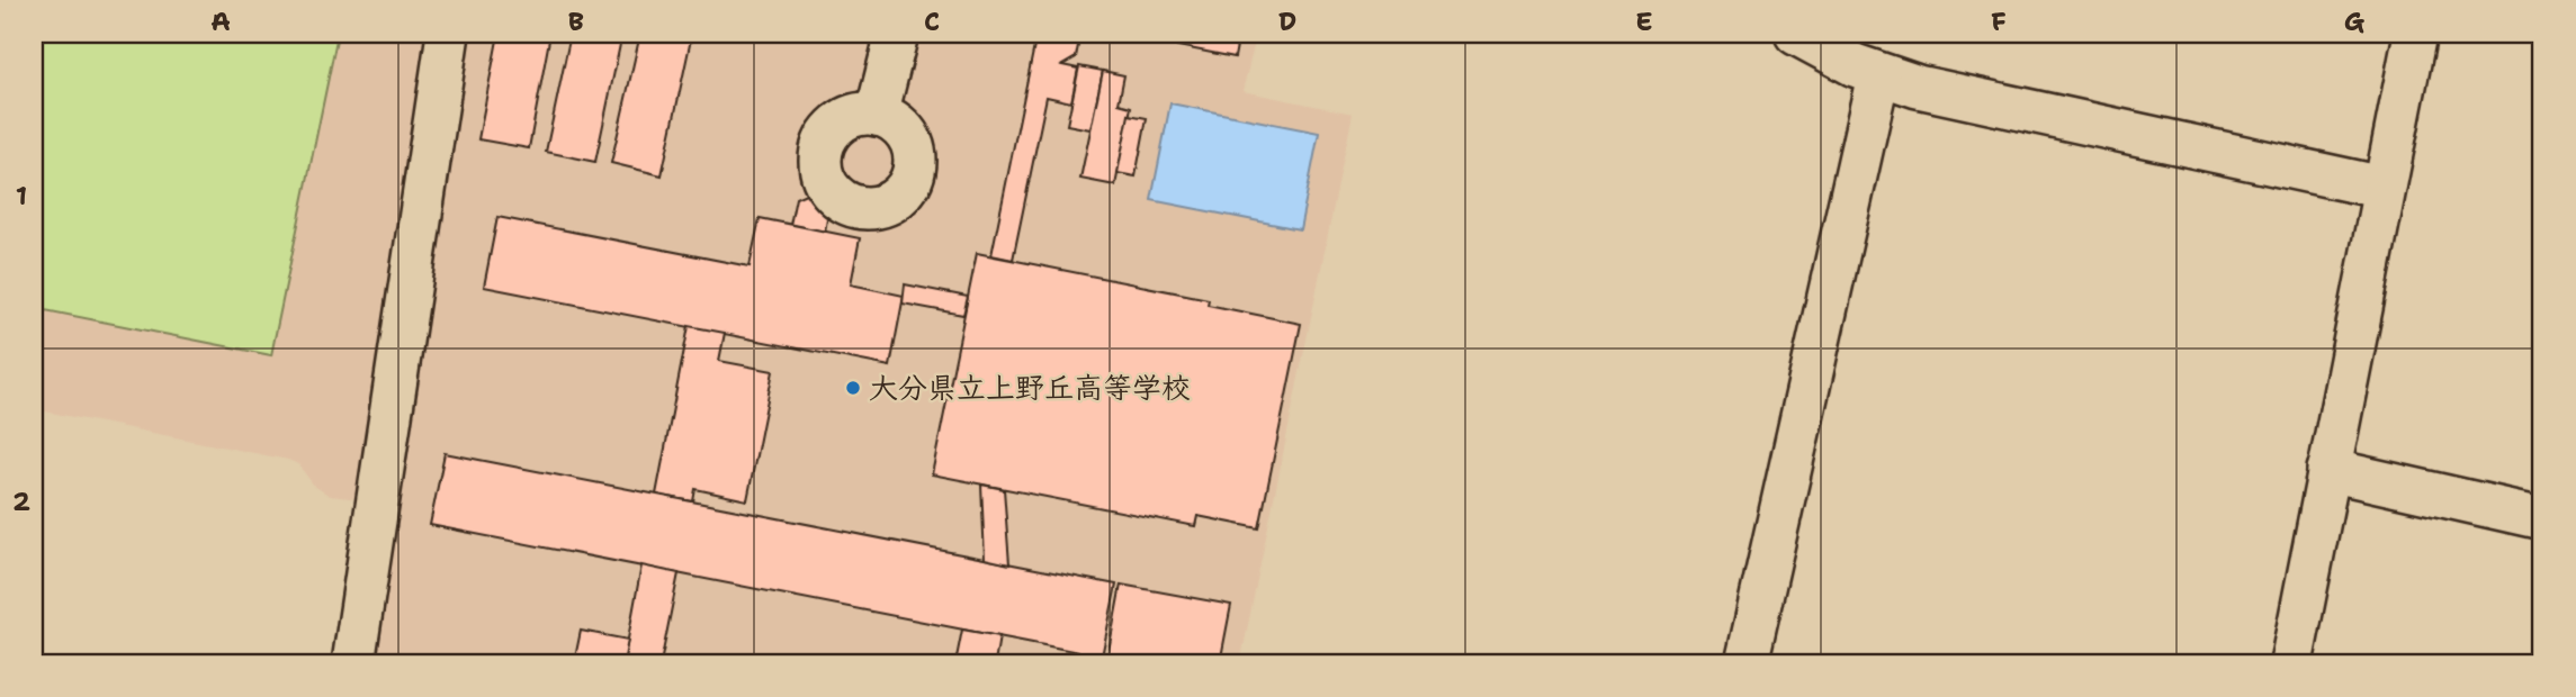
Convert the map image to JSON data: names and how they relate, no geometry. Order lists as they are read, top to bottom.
{
  "places": ["大分県立上野丘高等学校"],
  "grid": {
    "columns": [
      "A",
      "B",
      "C",
      "D",
      "E",
      "F",
      "G"
    ],
    "rows": ["1", "2"]
  }
}
